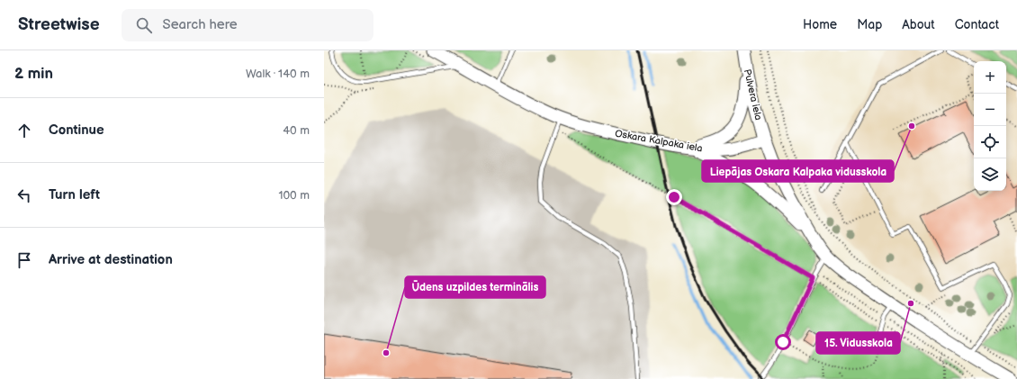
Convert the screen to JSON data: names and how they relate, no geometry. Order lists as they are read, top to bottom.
{
  "streets": {
    "street": ["Pulvera iela", "Oskara Kalpaka iela"]
  },
  "crossings": [
    ["Pulvera iela", "Oskara Kalpaka iela"]
  ],
  "places": ["Liepājas Oskara Kalpaka vidusskola", "15. Vidusskola", "Ūdens uzpildes terminālis"],
  "page": {
    "header": "Streetwise",
    "search": "Search here",
    "nav": [
      "Home",
      "Map",
      "About",
      "Contact"
    ],
    "heading": ["2 min", "Walk · 140 m"],
    "map_buttons": ["+", "−"],
    "list": [
      ["Continue", "40 m"],
      ["Turn left", "100 m"],
      "Arrive at destination"
    ]
  }
}
